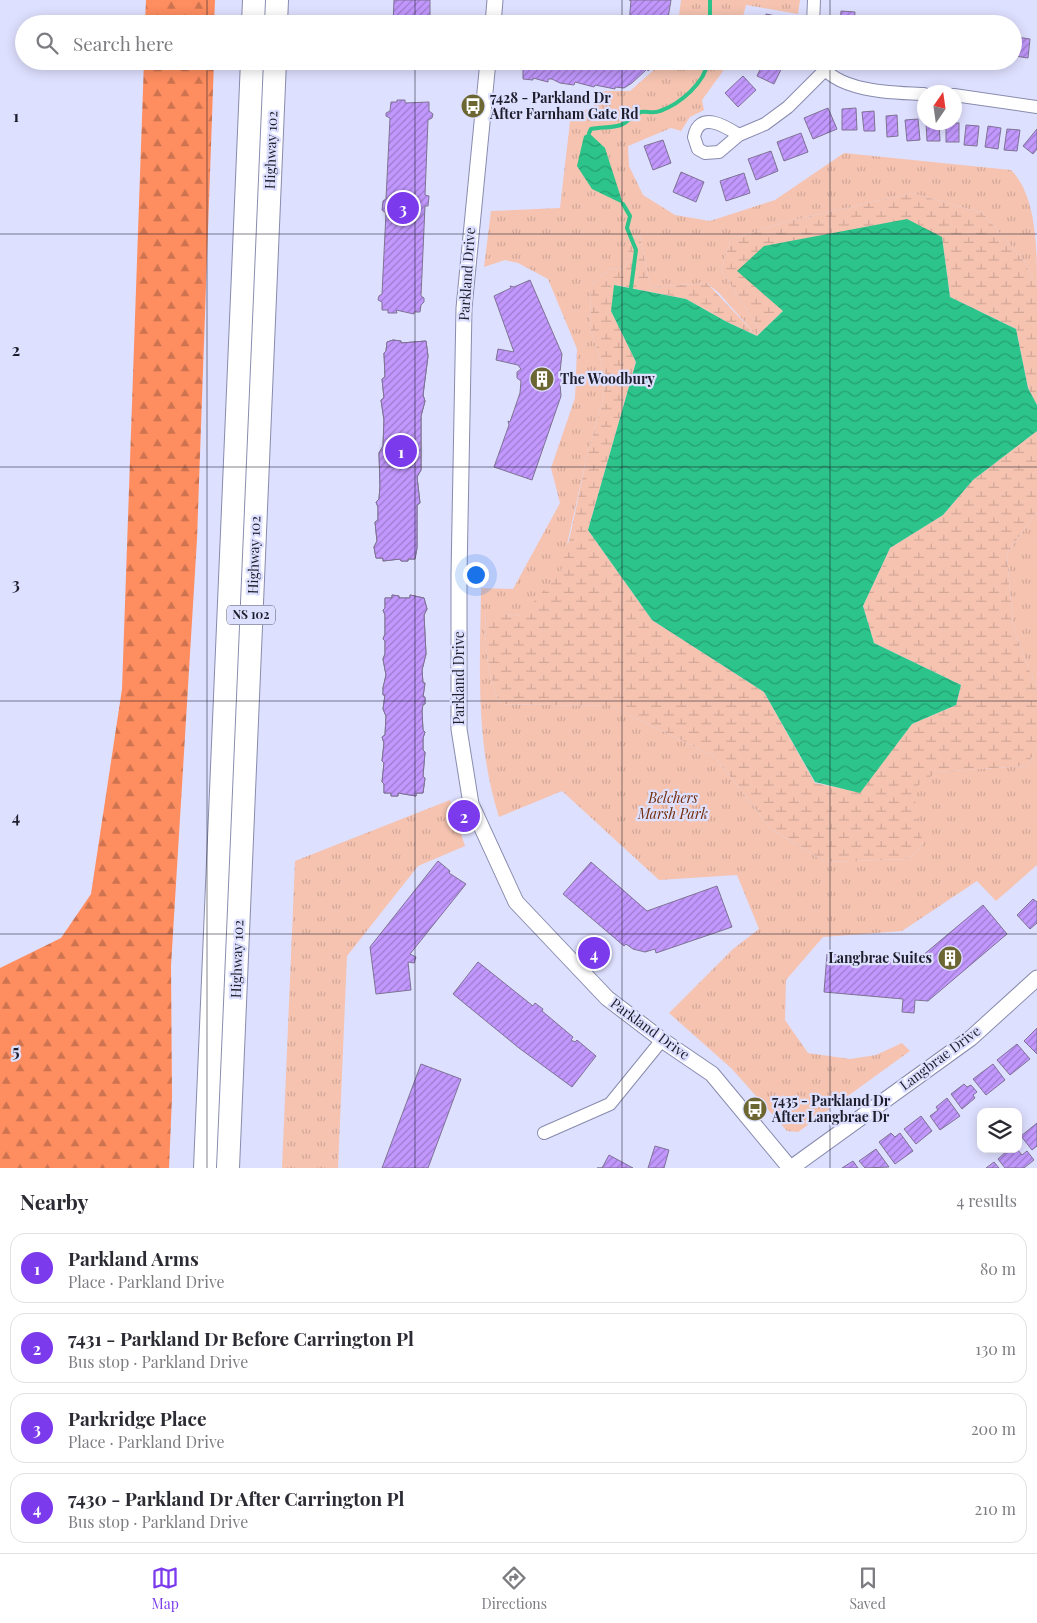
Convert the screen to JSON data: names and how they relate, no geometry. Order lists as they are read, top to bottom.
{
  "streets": {
    "highway": ["Highway 102", "NS 102"],
    "street": ["Parkland Drive", "Langbrae Drive"]
  },
  "crossings": [
    ["Parkland Drive", "Langbrae Drive"]
  ],
  "parks": ["Belchers Marsh Park"],
  "places": {
    "bus stop": ["7428 - Parkland Dr After Farnham Gate Rd", "7435 - Parkland Dr After Langbrae Dr"],
    "building": ["The Woodbury", "Langbrae Suites"]
  },
  "north": "top",
  "page": {
    "search": "Search here",
    "pins": [
      "3",
      "1",
      "2",
      "4"
    ],
    "heading": ["Nearby", "4 results"],
    "list": [
      {
        "mark": "1",
        "name": "Parkland Arms",
        "note": "Place · Parkland Drive",
        "value": "80 m"
      },
      {
        "mark": "2",
        "name": "7431 - Parkland Dr Before Carrington Pl",
        "note": "Bus stop · Parkland Drive",
        "value": "130 m"
      },
      {
        "mark": "3",
        "name": "Parkridge Place",
        "note": "Place · Parkland Drive",
        "value": "200 m"
      },
      {
        "mark": "4",
        "name": "7430 - Parkland Dr After Carrington Pl",
        "note": "Bus stop · Parkland Drive",
        "value": "210 m"
      }
    ],
    "nav": ["Map", "Directions", "Saved"]
  },
  "grid": {
    "rows": [
      "1",
      "2",
      "3",
      "4",
      "5"
    ]
  }
}
